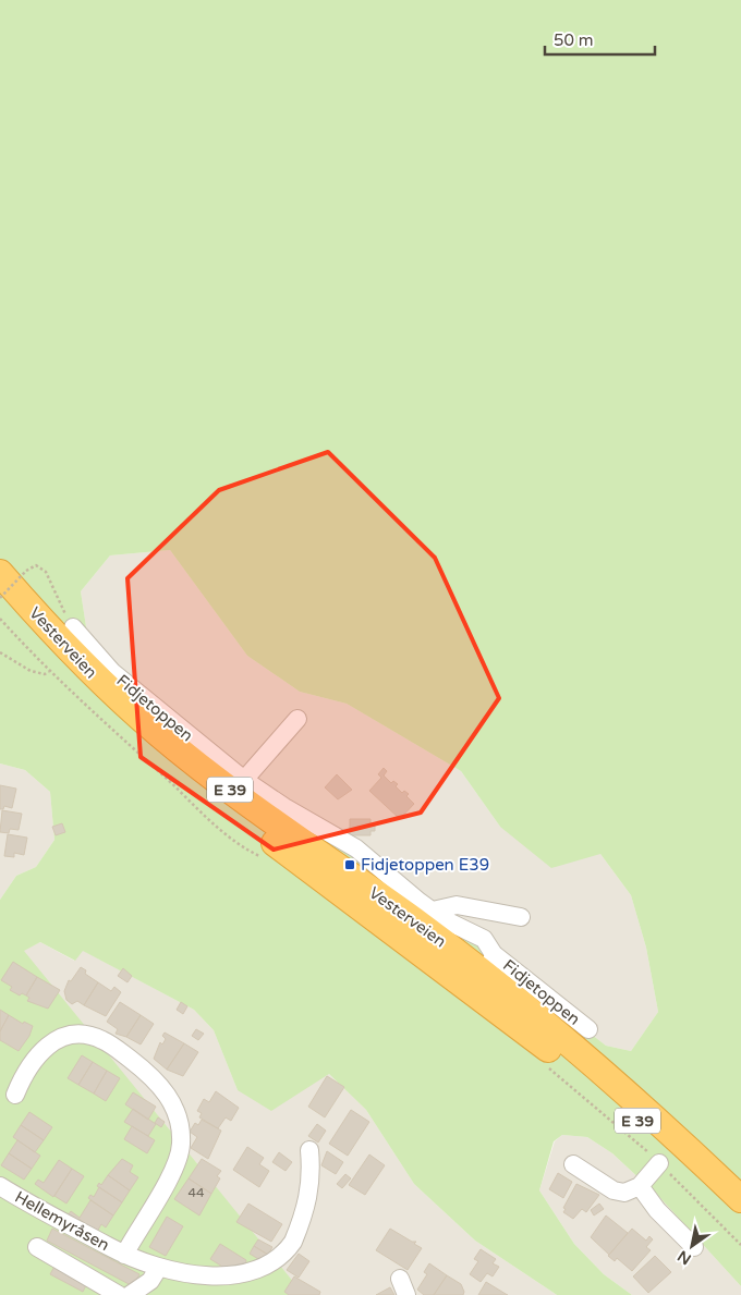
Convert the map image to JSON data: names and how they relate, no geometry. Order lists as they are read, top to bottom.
{
  "streets": {
    "highway": ["Vesterveien", "E 39"],
    "street": ["Fidjetoppen", "Hellemyråsen"]
  },
  "crossings": [
    ["Vesterveien", "Fidjetoppen"]
  ],
  "places": {
    "transit": ["Fidjetoppen E39"]
  },
  "house_numbers": ["44"],
  "scale_bar": "50 m",
  "north": "bottom left"
}
